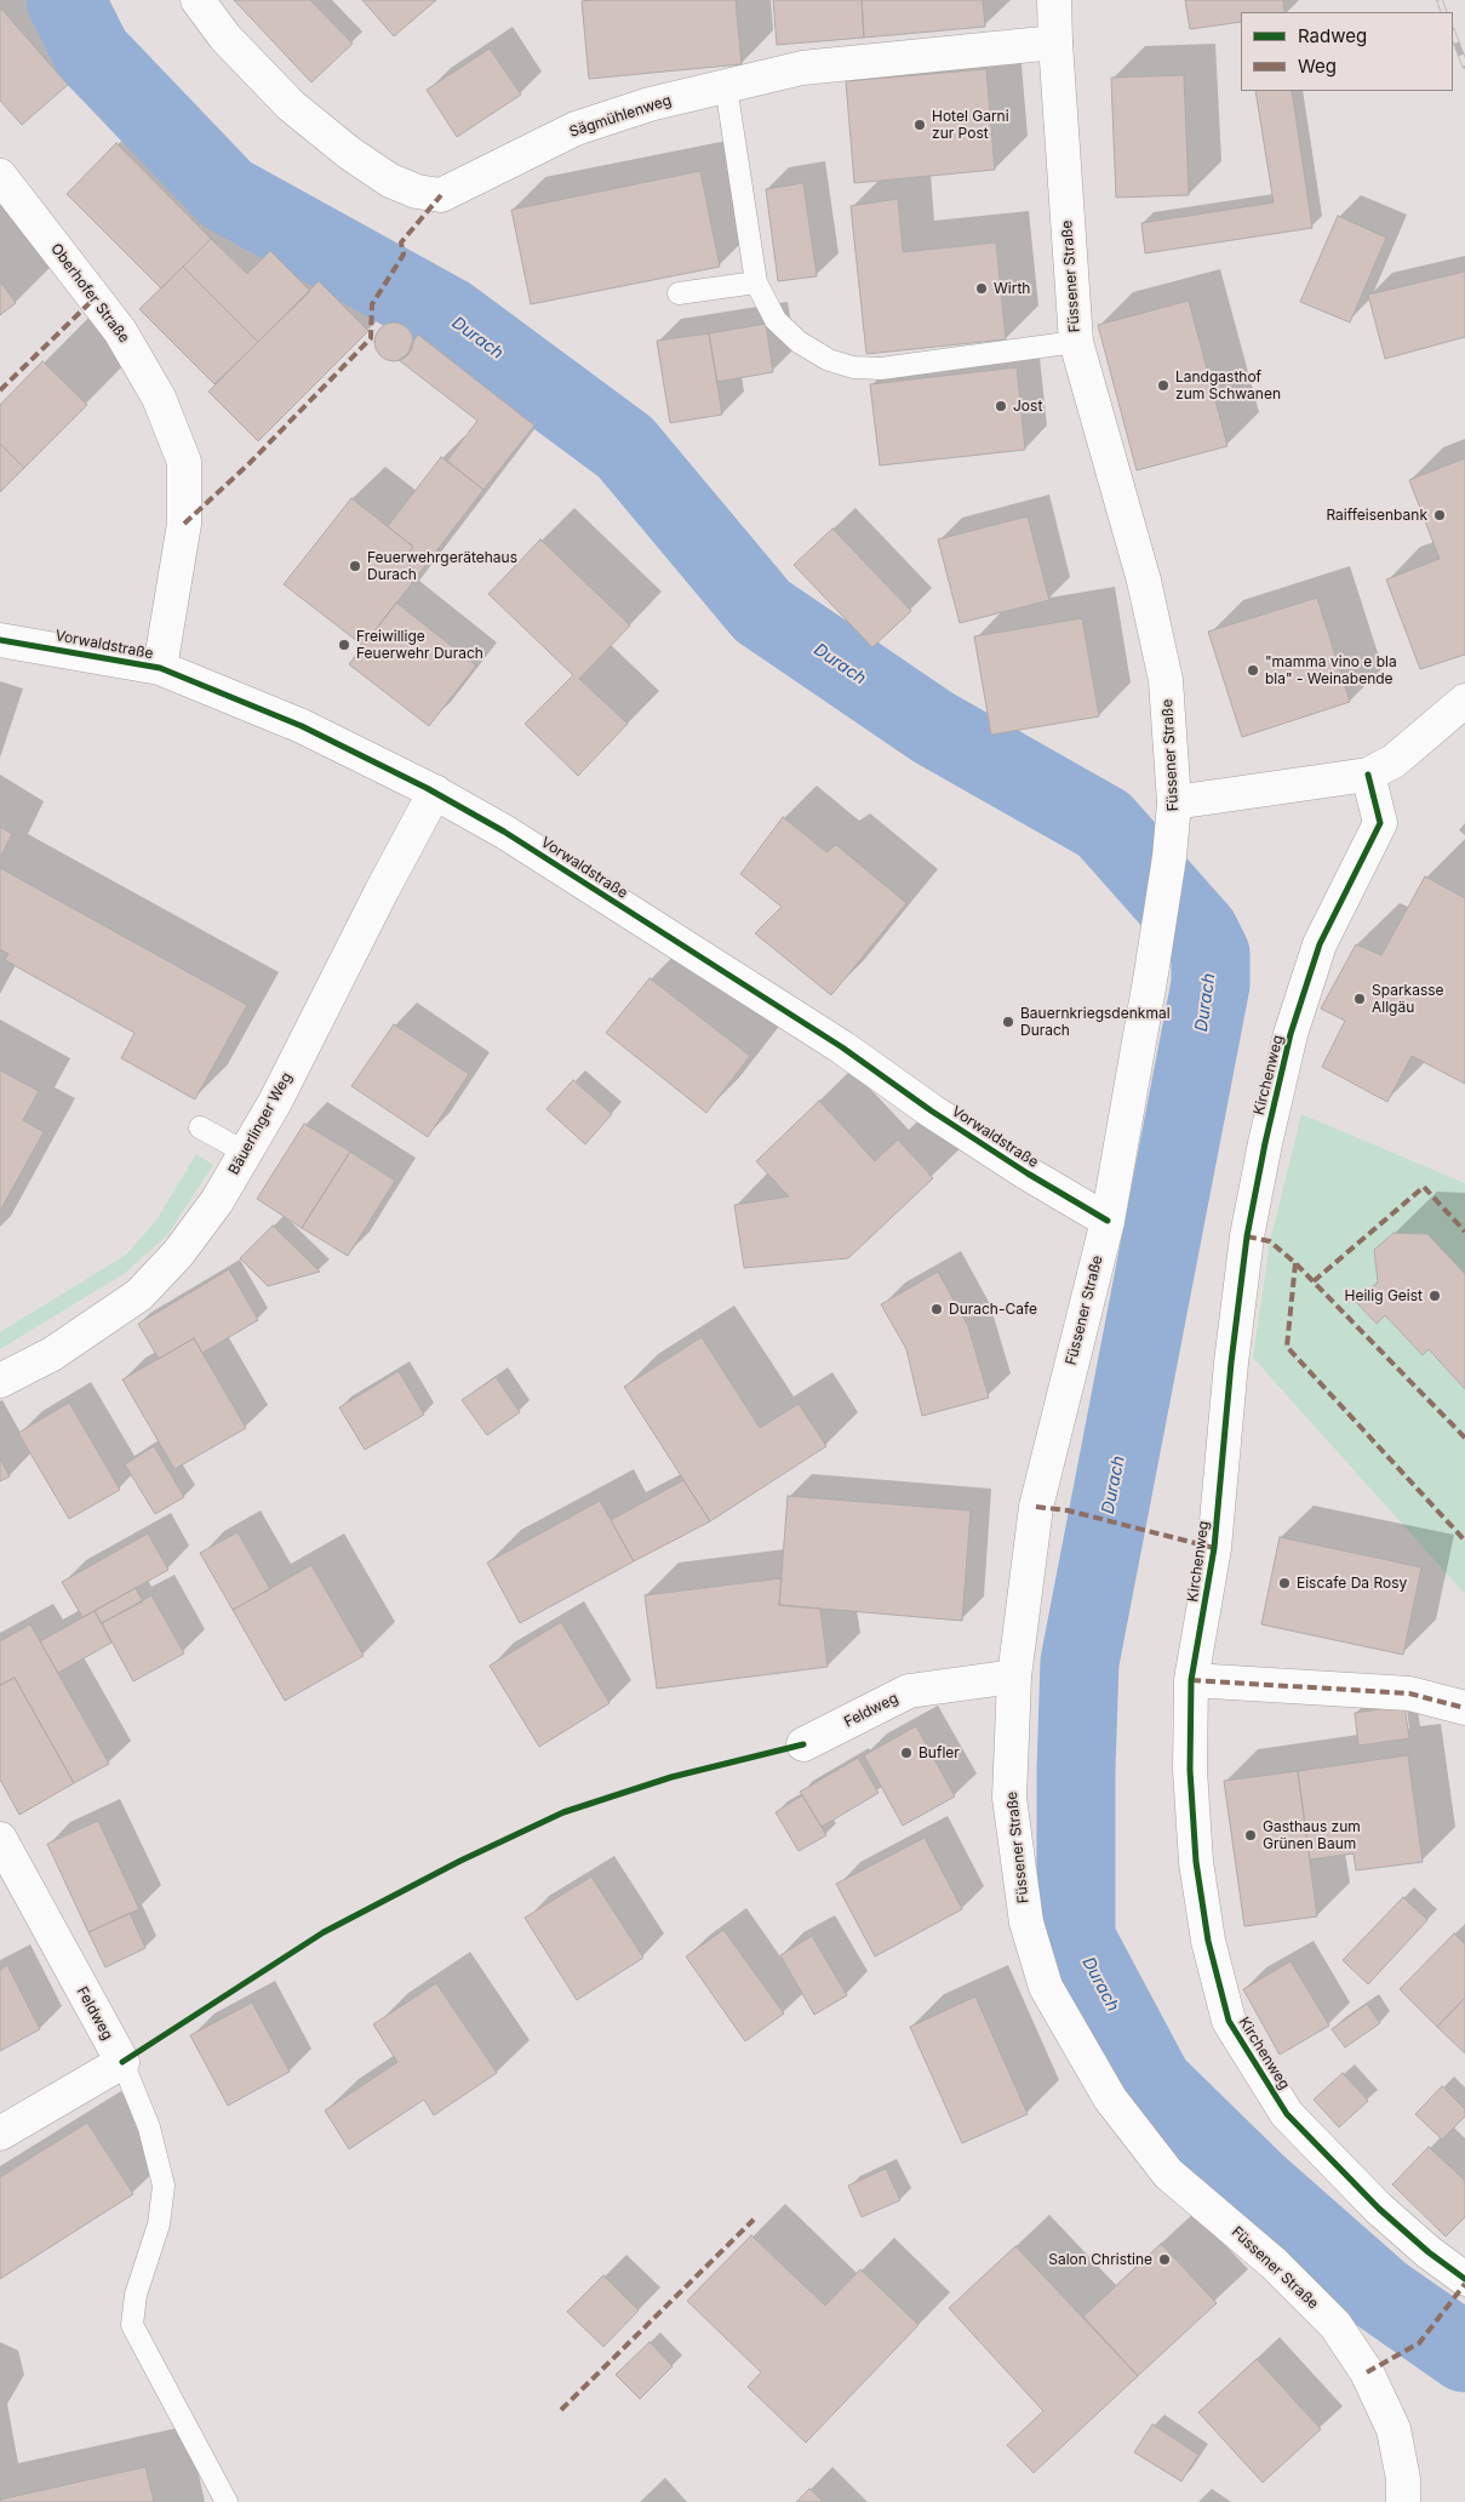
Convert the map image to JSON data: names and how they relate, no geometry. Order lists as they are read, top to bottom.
{
  "streets": {
    "street": [
      "Sägmühlenweg",
      "Füssener Straße",
      "Oberhofer Straße",
      "Vorwaldstraße",
      "Kirchenweg",
      "Bäuerlinger Weg",
      "Feldweg"
    ]
  },
  "crossings": [
    ["Sägmühlenweg", "Füssener Straße"],
    ["Füssener Straße", "Vorwaldstraße"],
    ["Füssener Straße", "Feldweg"],
    ["Oberhofer Straße", "Vorwaldstraße"],
    ["Vorwaldstraße", "Bäuerlinger Weg"]
  ],
  "water": ["Durach"],
  "places": [
    "Hotel Garni zur Post",
    "Wirth",
    "Landgasthof zum Schwanen",
    "Jost",
    "Raiffeisenbank",
    "Feuerwehrgerätehaus Durach",
    "Freiwillige Feuerwehr Durach",
    "\"mamma vino e bla bla\" - Weinabende",
    "Sparkasse Allgäu",
    "Bauernkriegsdenkmal Durach",
    "Heilig Geist",
    "Durach-Cafe",
    "Eiscafe Da Rosy",
    "Bufler",
    "Gasthaus zum Grünen Baum",
    "Salon Christine"
  ],
  "legend": ["Radweg", "Weg"]
}
